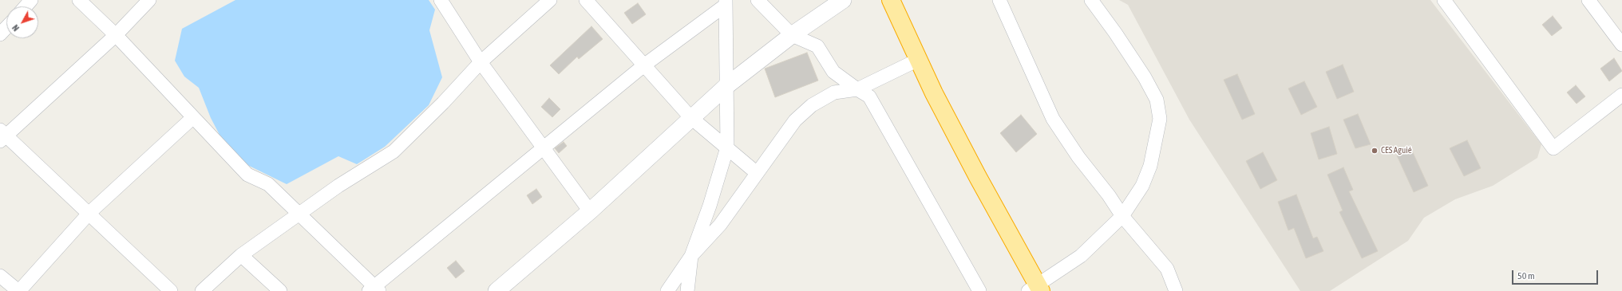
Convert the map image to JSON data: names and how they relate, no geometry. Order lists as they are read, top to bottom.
{
  "places": ["CES Aguié"],
  "scale_bar": "50 m",
  "north": "bottom left"
}
